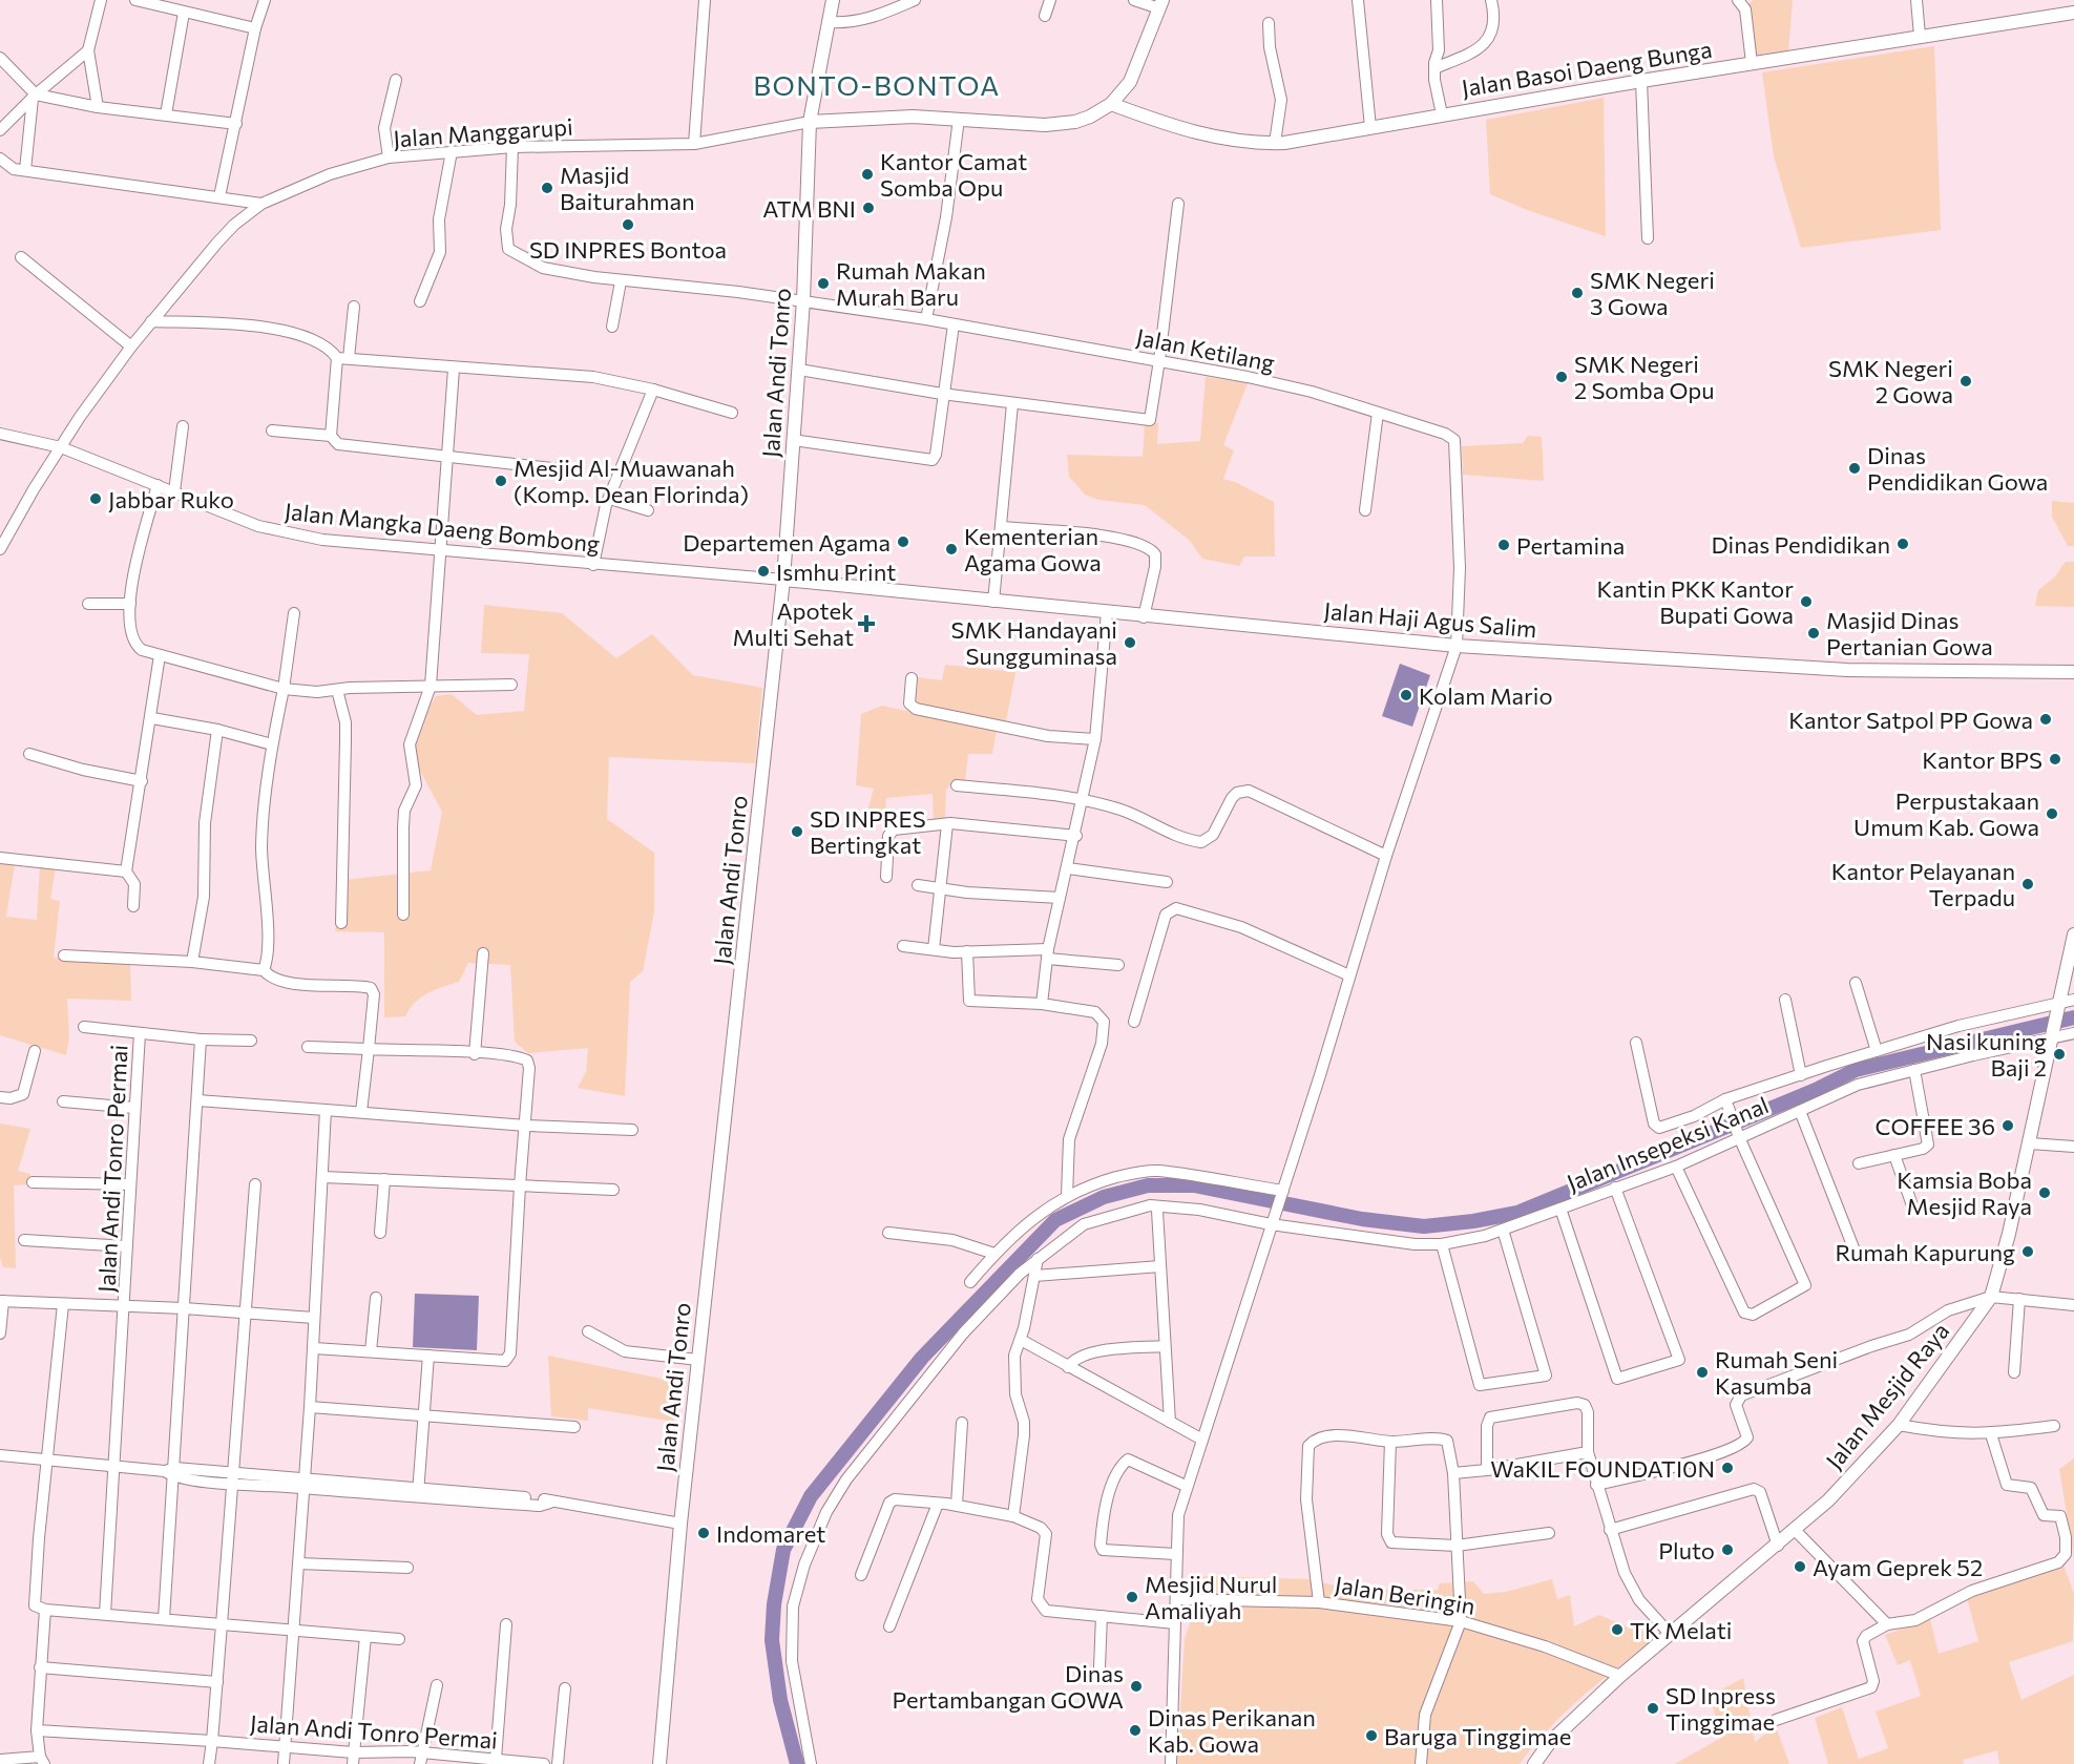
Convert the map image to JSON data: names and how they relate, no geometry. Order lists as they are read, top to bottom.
{
  "streets": {
    "street": [
      "Jalan Basoi Daeng Bunga",
      "Jalan Manggarupi",
      "Jalan Ketilang",
      "Jalan Andi Tonro",
      "Jalan Mangka Daeng Bombong",
      "Jalan Haji Agus Salim",
      "Jalan Insepeksi Kanal",
      "Jalan Andi Tonro Permai",
      "Jalan Mesjid Raya",
      "Jalan Beringin"
    ]
  },
  "crossings": [
    ["Jalan Manggarupi", "Jalan Ketilang"],
    ["Jalan Manggarupi", "Jalan Andi Tonro"],
    ["Jalan Manggarupi", "Jalan Mangka Daeng Bombong"],
    ["Jalan Ketilang", "Jalan Andi Tonro"],
    ["Jalan Ketilang", "Jalan Haji Agus Salim"],
    ["Jalan Andi Tonro", "Jalan Mangka Daeng Bombong"],
    ["Jalan Andi Tonro", "Jalan Haji Agus Salim"],
    ["Jalan Mangka Daeng Bombong", "Jalan Haji Agus Salim"],
    ["Jalan Insepeksi Kanal", "Jalan Mesjid Raya"],
    ["Jalan Mesjid Raya", "Jalan Beringin"]
  ],
  "districts": ["BONTO-BONTOA"],
  "places": {
    "other": [
      "Kantor Camat Somba Opu",
      "Masjid Baiturahman",
      "ATM BNI",
      "SD INPRES Bontoa",
      "Rumah Makan Murah Baru",
      "SMK Negeri 3 Gowa",
      "SMK Negeri 2 Somba Opu",
      "SMK Negeri 2 Gowa",
      "Dinas Pendidikan Gowa",
      "Mesjid Al-Muawanah (Komp. Dean Florinda)",
      "Jabbar Ruko",
      "Departemen Agama",
      "Dinas Pendidikan",
      "Pertamina",
      "Kementerian Agama Gowa",
      "Ismhu Print",
      "Kantin PKK Kantor Bupati Gowa",
      "Masjid Dinas Pertanian Gowa",
      "SMK Handayani Sungguminasa",
      "Kolam Mario",
      "Kantor Satpol PP Gowa",
      "Kantor BPS",
      "Perpustakaan Umum Kab. Gowa",
      "SD INPRES Bertingkat",
      "Kantor Pelayanan Terpadu",
      "Nasi kuning Baji 2",
      "COFFEE 36",
      "Kamsia Boba Mesjid Raya",
      "Rumah Kapurung",
      "Rumah Seni Kasumba",
      "WaKIL FOUNDATI0N",
      "Indomaret",
      "Pluto",
      "Ayam Geprek 52",
      "Mesjid Nurul Amaliyah",
      "TK Melati",
      "Dinas Pertambangan GOWA",
      "SD Inpress Tinggimae",
      "Dinas Perikanan Kab. Gowa",
      "Baruga Tinggimae"
    ],
    "health": ["Apotek Multi Sehat"]
  }
}
